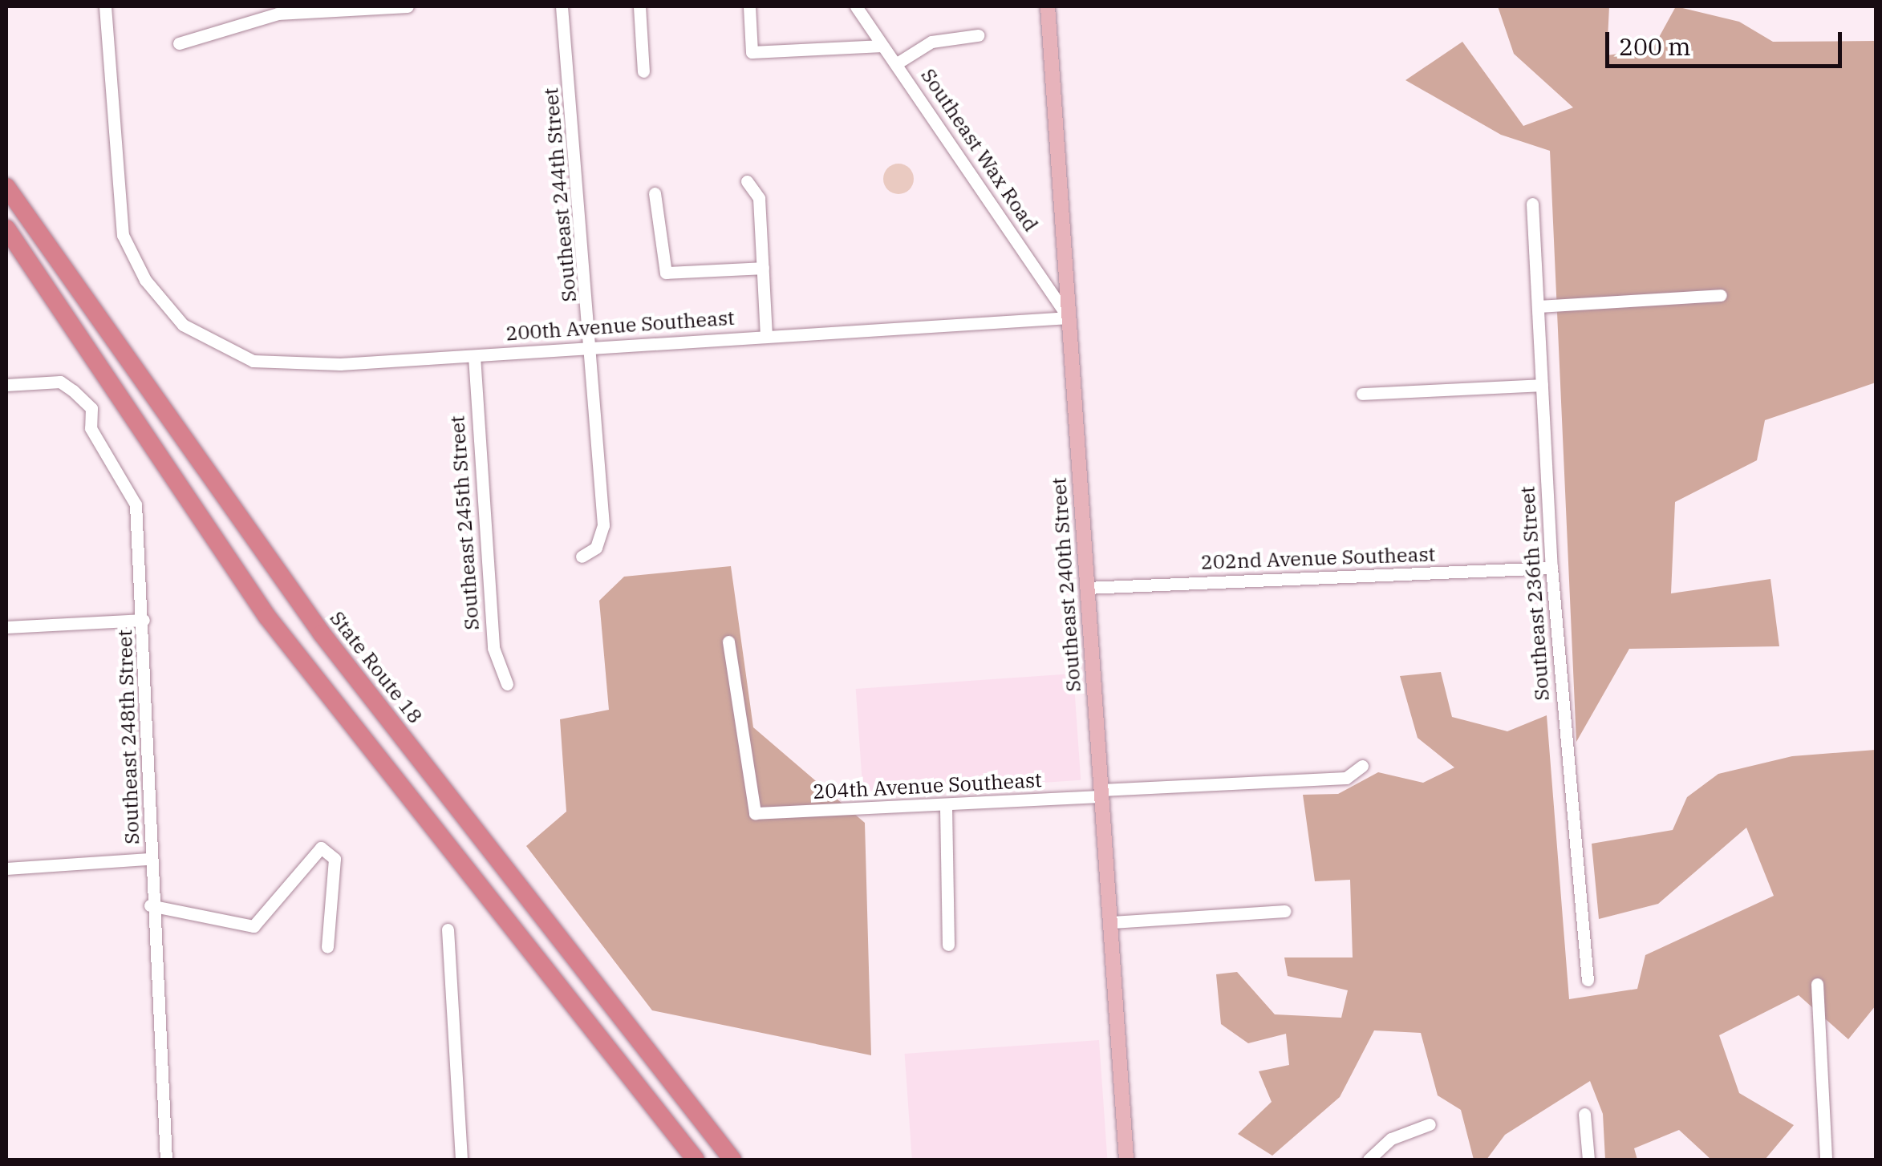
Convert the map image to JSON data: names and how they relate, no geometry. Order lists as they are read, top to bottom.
{
  "streets": {
    "highway": ["State Route 18"],
    "main road": ["Southeast 240th Street"],
    "street": [
      "Southeast Wax Road",
      "Southeast 244th Street",
      "200th Avenue Southeast",
      "Southeast 245th Street",
      "202nd Avenue Southeast",
      "Southeast 236th Street",
      "Southeast 248th Street",
      "204th Avenue Southeast"
    ]
  },
  "crossings": [
    ["Southeast Wax Road", "200th Avenue Southeast"],
    ["Southeast Wax Road", "Southeast 240th Street"],
    ["Southeast 244th Street", "200th Avenue Southeast"],
    ["200th Avenue Southeast", "Southeast 245th Street"],
    ["200th Avenue Southeast", "Southeast 240th Street"],
    ["202nd Avenue Southeast", "Southeast 240th Street"],
    ["202nd Avenue Southeast", "Southeast 236th Street"],
    ["Southeast 240th Street", "204th Avenue Southeast"]
  ],
  "scale_bar": "200 m"
}
